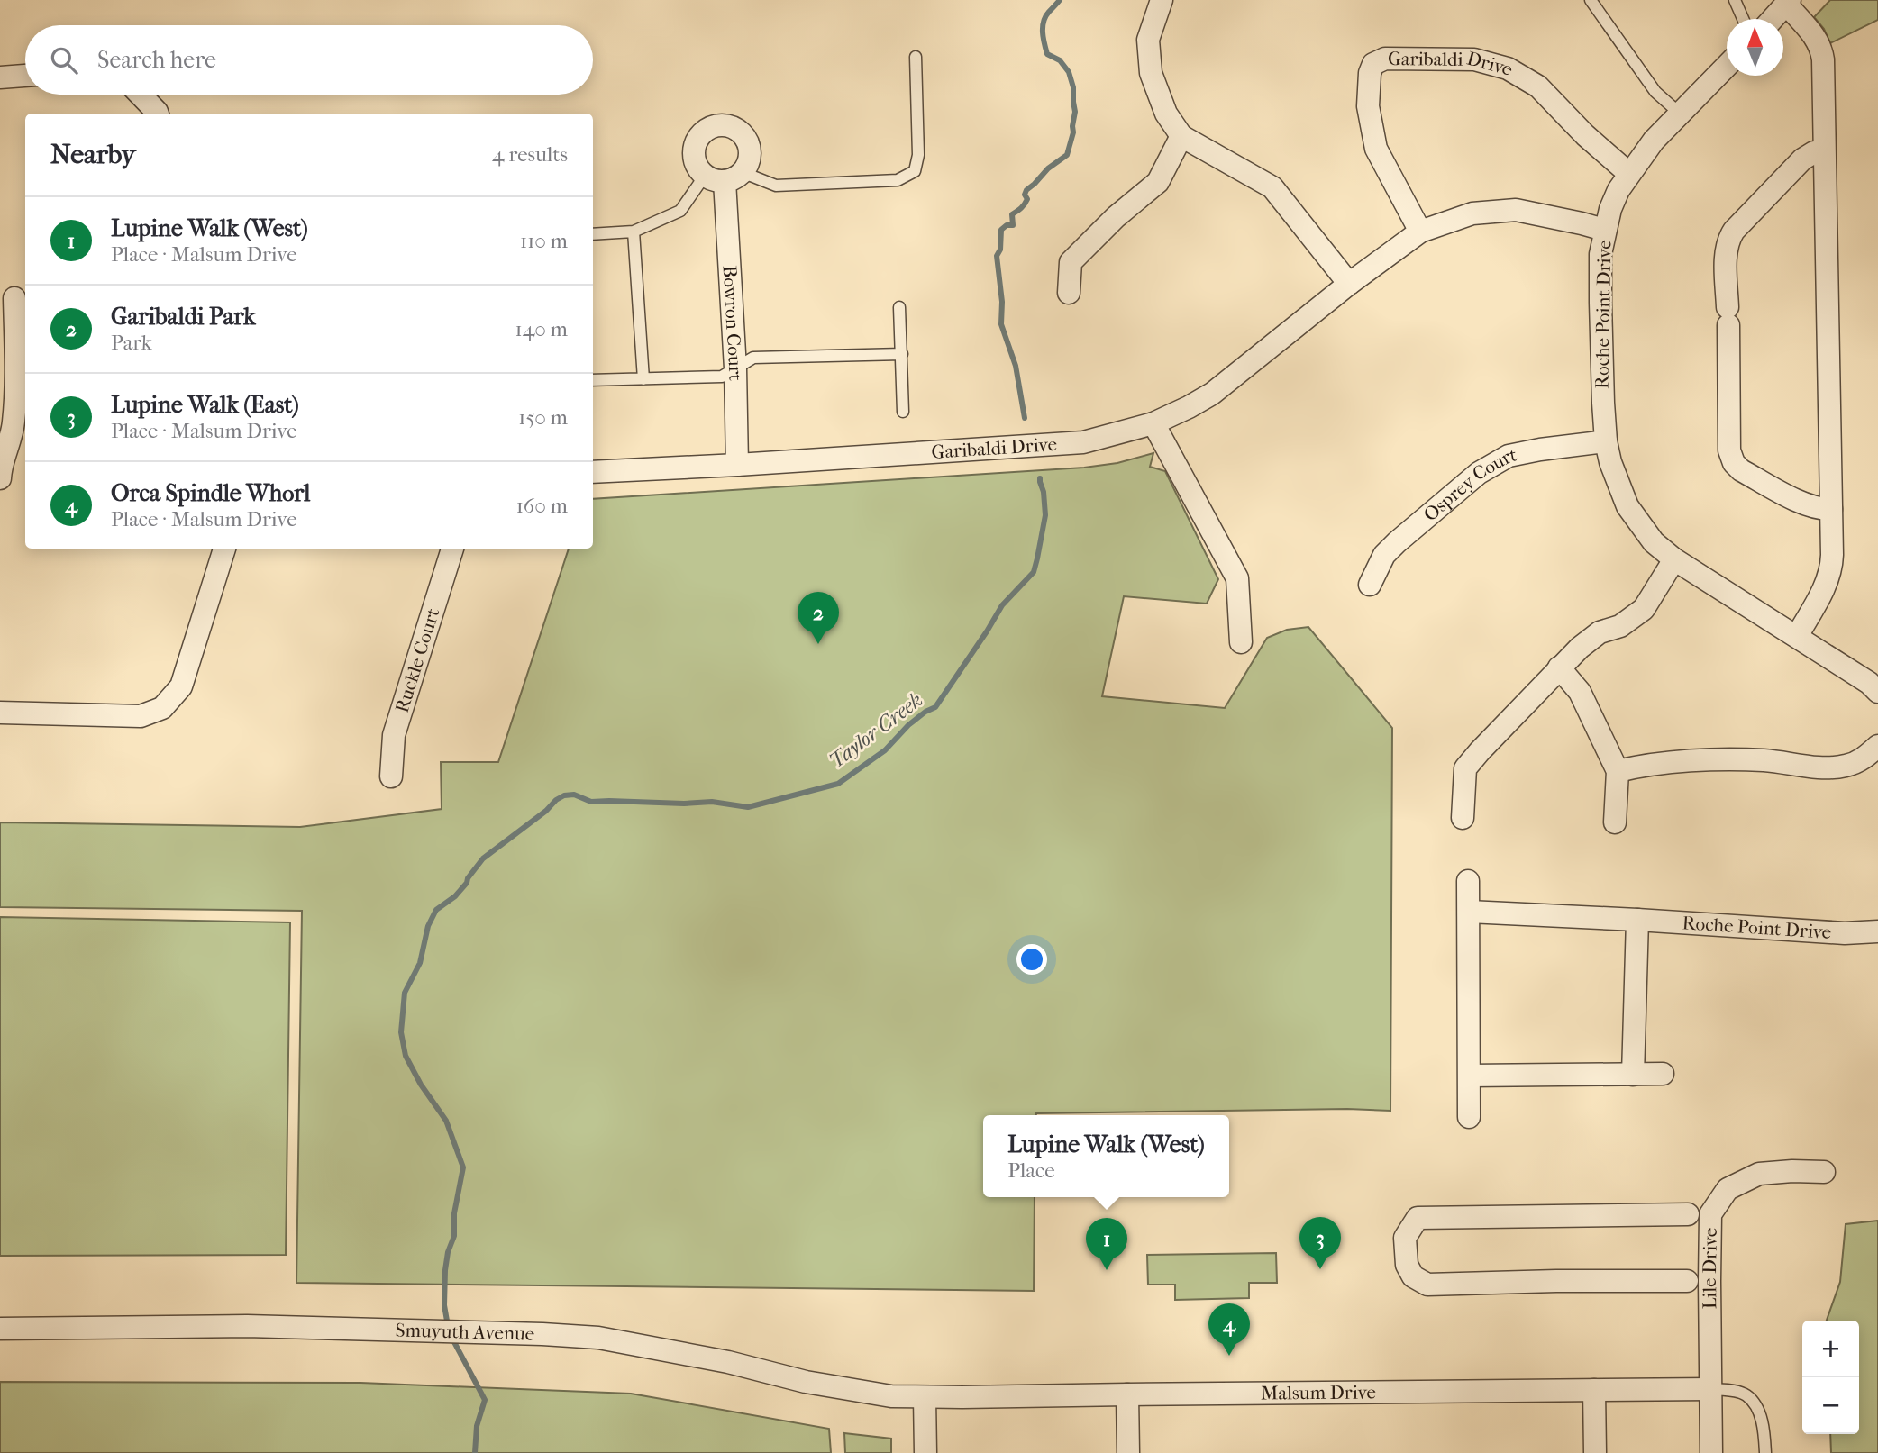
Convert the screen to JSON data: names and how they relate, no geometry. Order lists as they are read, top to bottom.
{
  "streets": {
    "street": [
      "Garibaldi Drive",
      "Roche Point Drive",
      "Bowron Court",
      "Osprey Court",
      "Ruckle Court",
      "Lile Drive",
      "Smuyuth Avenue",
      "Malsum Drive"
    ]
  },
  "crossings": [
    ["Garibaldi Drive", "Roche Point Drive"],
    ["Garibaldi Drive", "Bowron Court"],
    ["Roche Point Drive", "Osprey Court"],
    ["Lile Drive", "Malsum Drive"],
    ["Smuyuth Avenue", "Malsum Drive"]
  ],
  "water": ["Taylor Creek"],
  "north": "top",
  "page": {
    "search": "Search here",
    "heading": ["Nearby", "4 results"],
    "list": [
      {
        "mark": "1",
        "name": "Lupine Walk (West)",
        "note": "Place · Malsum Drive",
        "value": "110 m"
      },
      {
        "mark": "2",
        "name": "Garibaldi Park",
        "note": "Park",
        "value": "140 m"
      },
      {
        "mark": "3",
        "name": "Lupine Walk (East)",
        "note": "Place · Malsum Drive",
        "value": "150 m"
      },
      {
        "mark": "4",
        "name": "Orca Spindle Whorl",
        "note": "Place · Malsum Drive",
        "value": "160 m"
      }
    ],
    "pins": [
      "2",
      "3",
      "1",
      "4"
    ],
    "popup": ["Lupine Walk (West)", "Place"],
    "map_buttons": ["+", "−"]
  }
}
